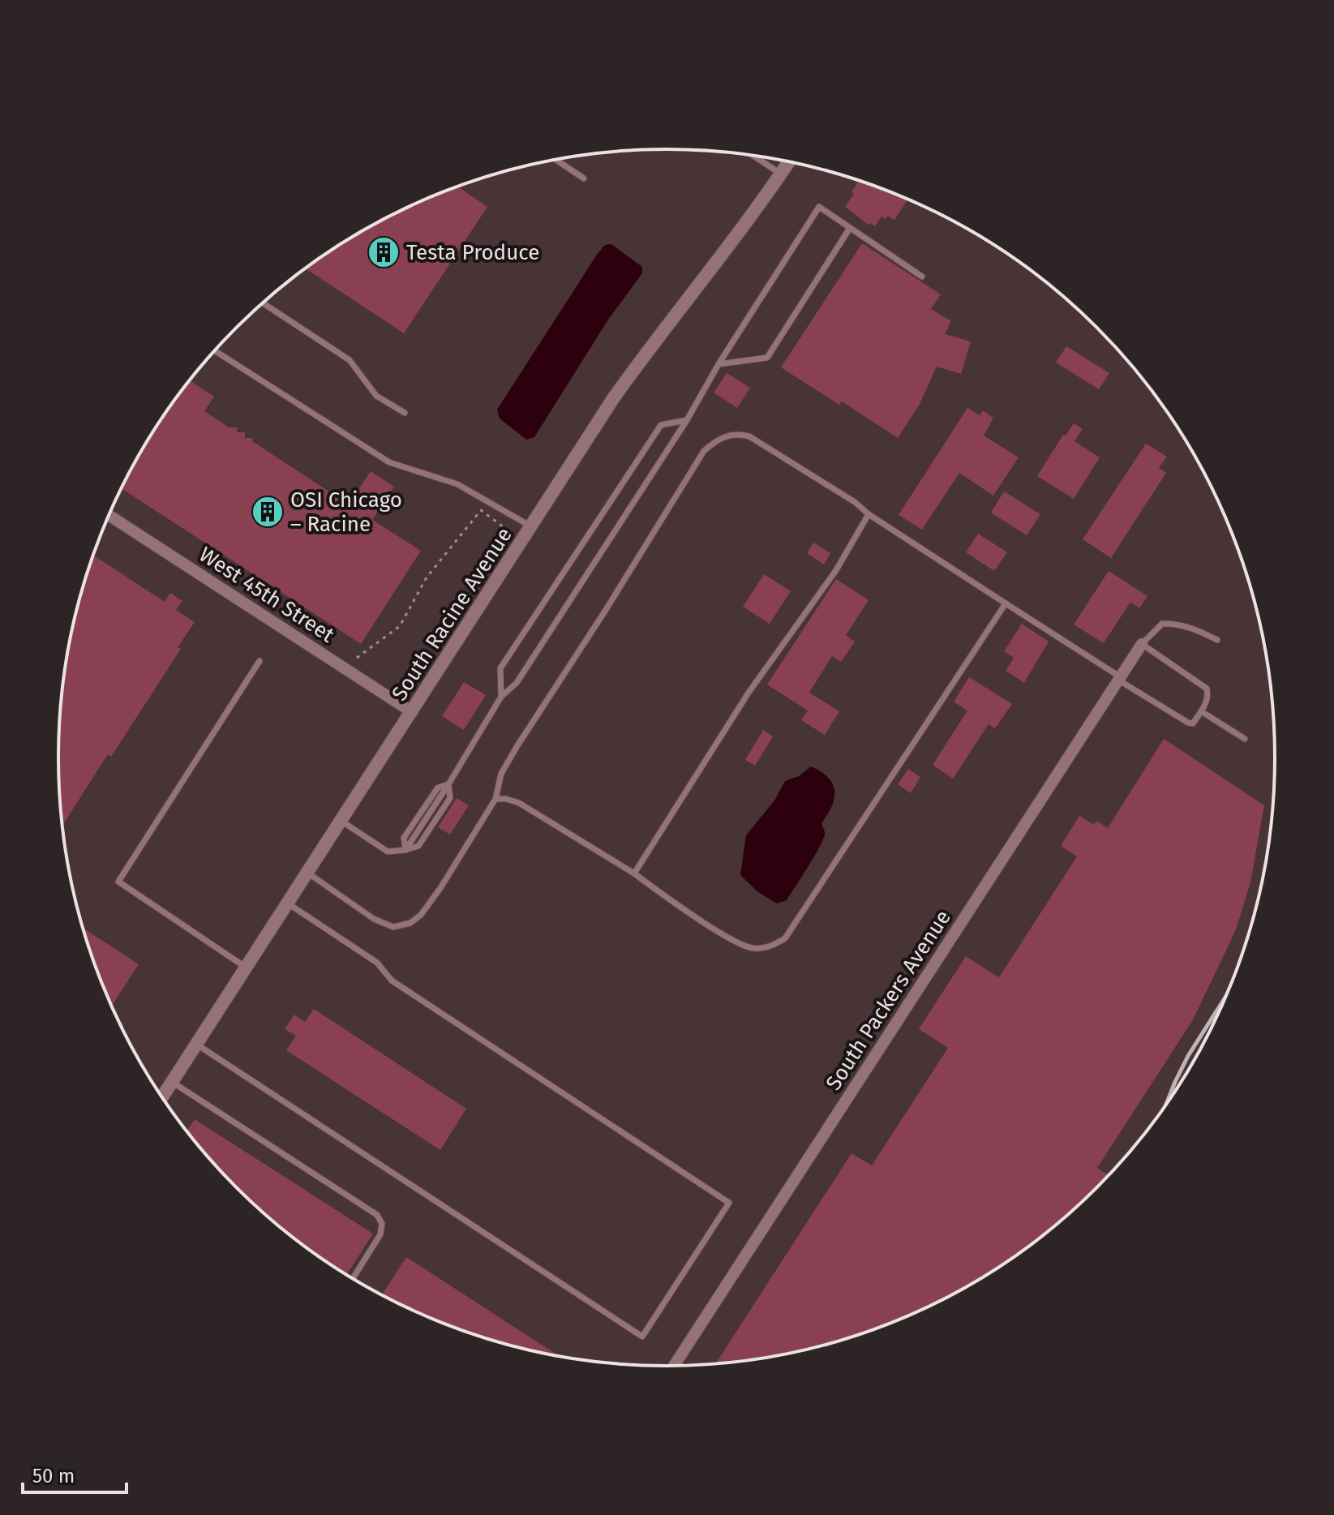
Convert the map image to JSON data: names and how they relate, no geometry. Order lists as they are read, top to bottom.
{
  "streets": {
    "street": ["West 45th Street", "South Racine Avenue", "South Packers Avenue"]
  },
  "crossings": [
    ["West 45th Street", "South Racine Avenue"]
  ],
  "places": {
    "building": ["Testa Produce", "OSI Chicago – Racine"]
  },
  "scale_bar": "50 m"
}
